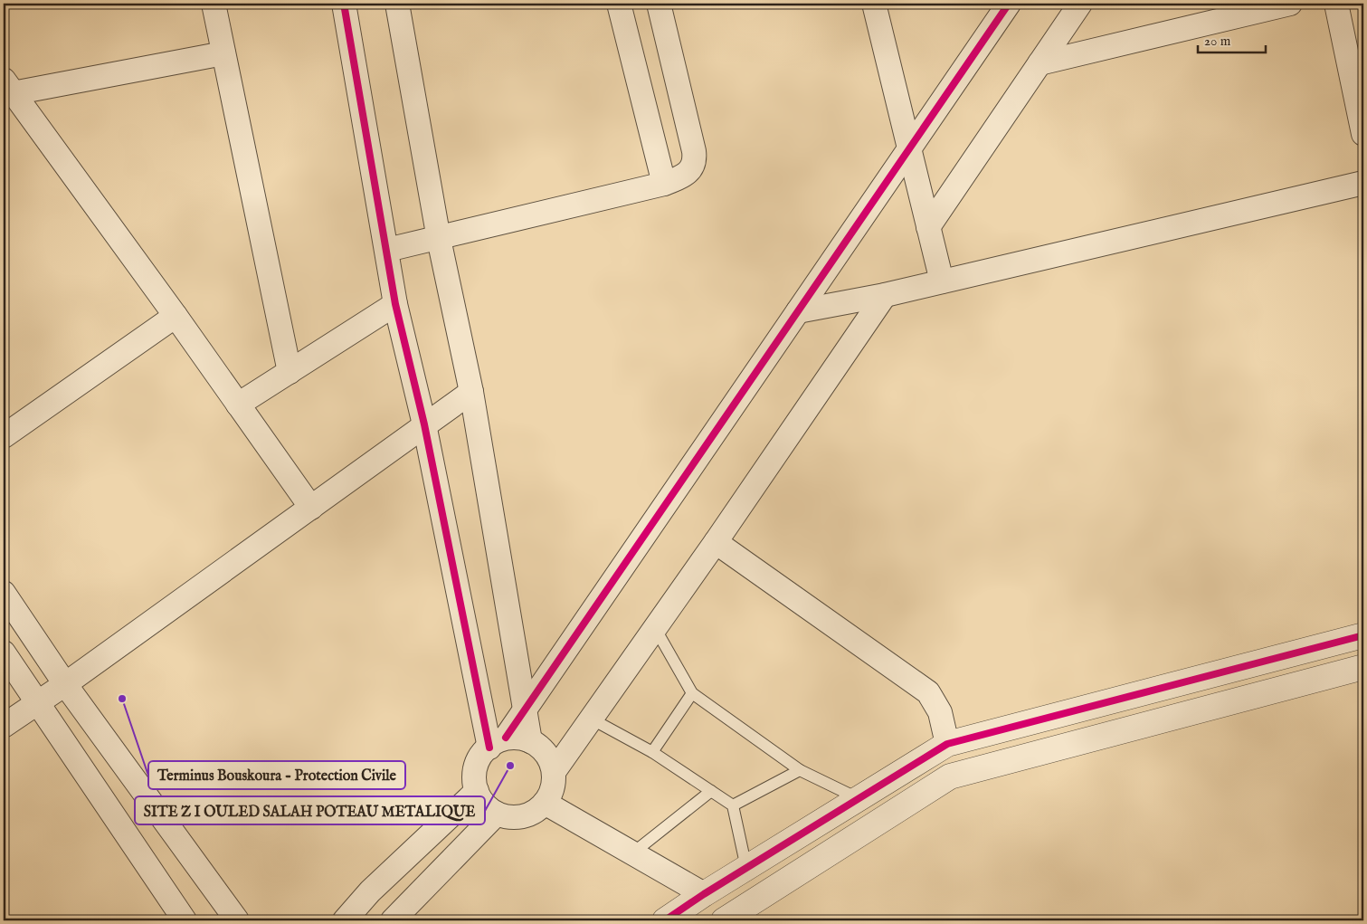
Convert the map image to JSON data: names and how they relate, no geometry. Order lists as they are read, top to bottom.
{
  "places": ["Terminus Bouskoura - Protection Civile", "SITE Z I OULED SALAH POTEAU METALIQUE"],
  "scale_bar": "20 m"
}
